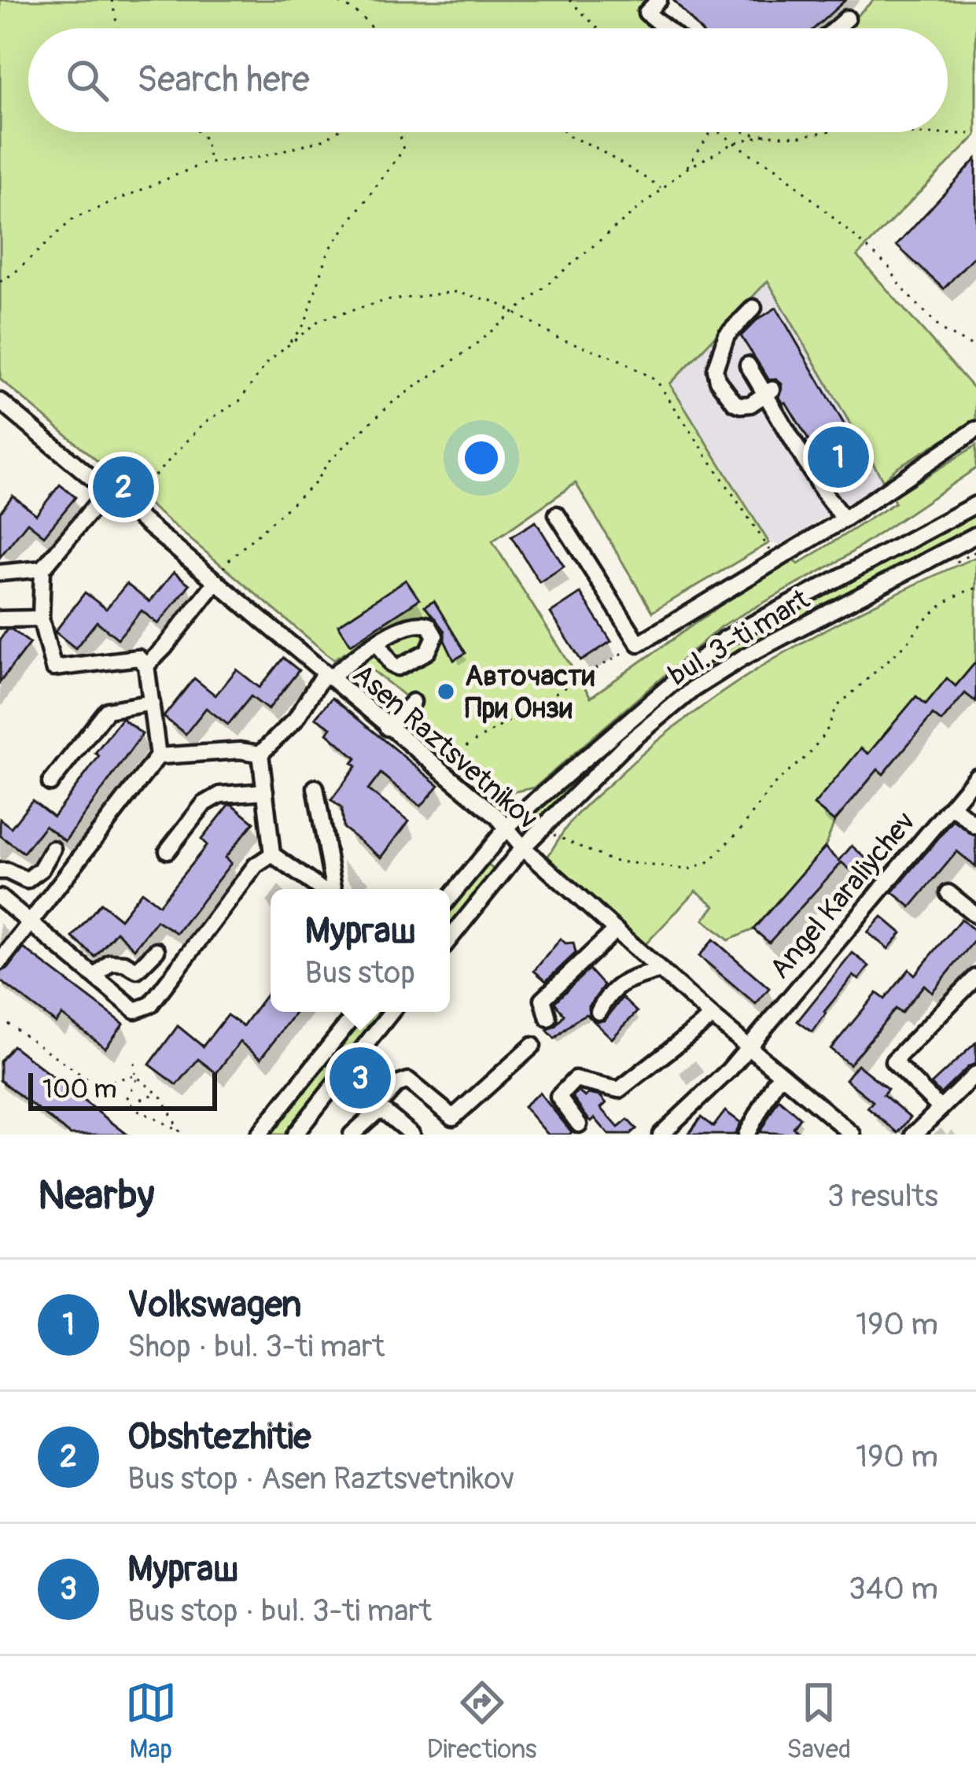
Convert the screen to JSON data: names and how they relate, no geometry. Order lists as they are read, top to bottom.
{
  "streets": {
    "street": ["bul. 3-ti mart", "Asen Raztsvetnikov", "Angel Karaliychev"]
  },
  "crossings": [
    ["bul. 3-ti mart", "Asen Raztsvetnikov"],
    ["Asen Raztsvetnikov", "Angel Karaliychev"]
  ],
  "places": ["Авточасти При Онзи"],
  "scale_bar": "100 m",
  "page": {
    "search": "Search here",
    "pins": ["1", "2", "3"],
    "popup": ["Мургаш", "Bus stop"],
    "scale": "100 m",
    "heading": ["Nearby", "3 results"],
    "list": [
      {
        "mark": "1",
        "name": "Volkswagen",
        "note": "Shop · bul. 3-ti mart",
        "value": "190 m"
      },
      {
        "mark": "2",
        "name": "Obshtezhitie",
        "note": "Bus stop · Asen Raztsvetnikov",
        "value": "190 m"
      },
      {
        "mark": "3",
        "name": "Мургаш",
        "note": "Bus stop · bul. 3-ti mart",
        "value": "340 m"
      }
    ],
    "nav": ["Map", "Directions", "Saved"]
  }
}
